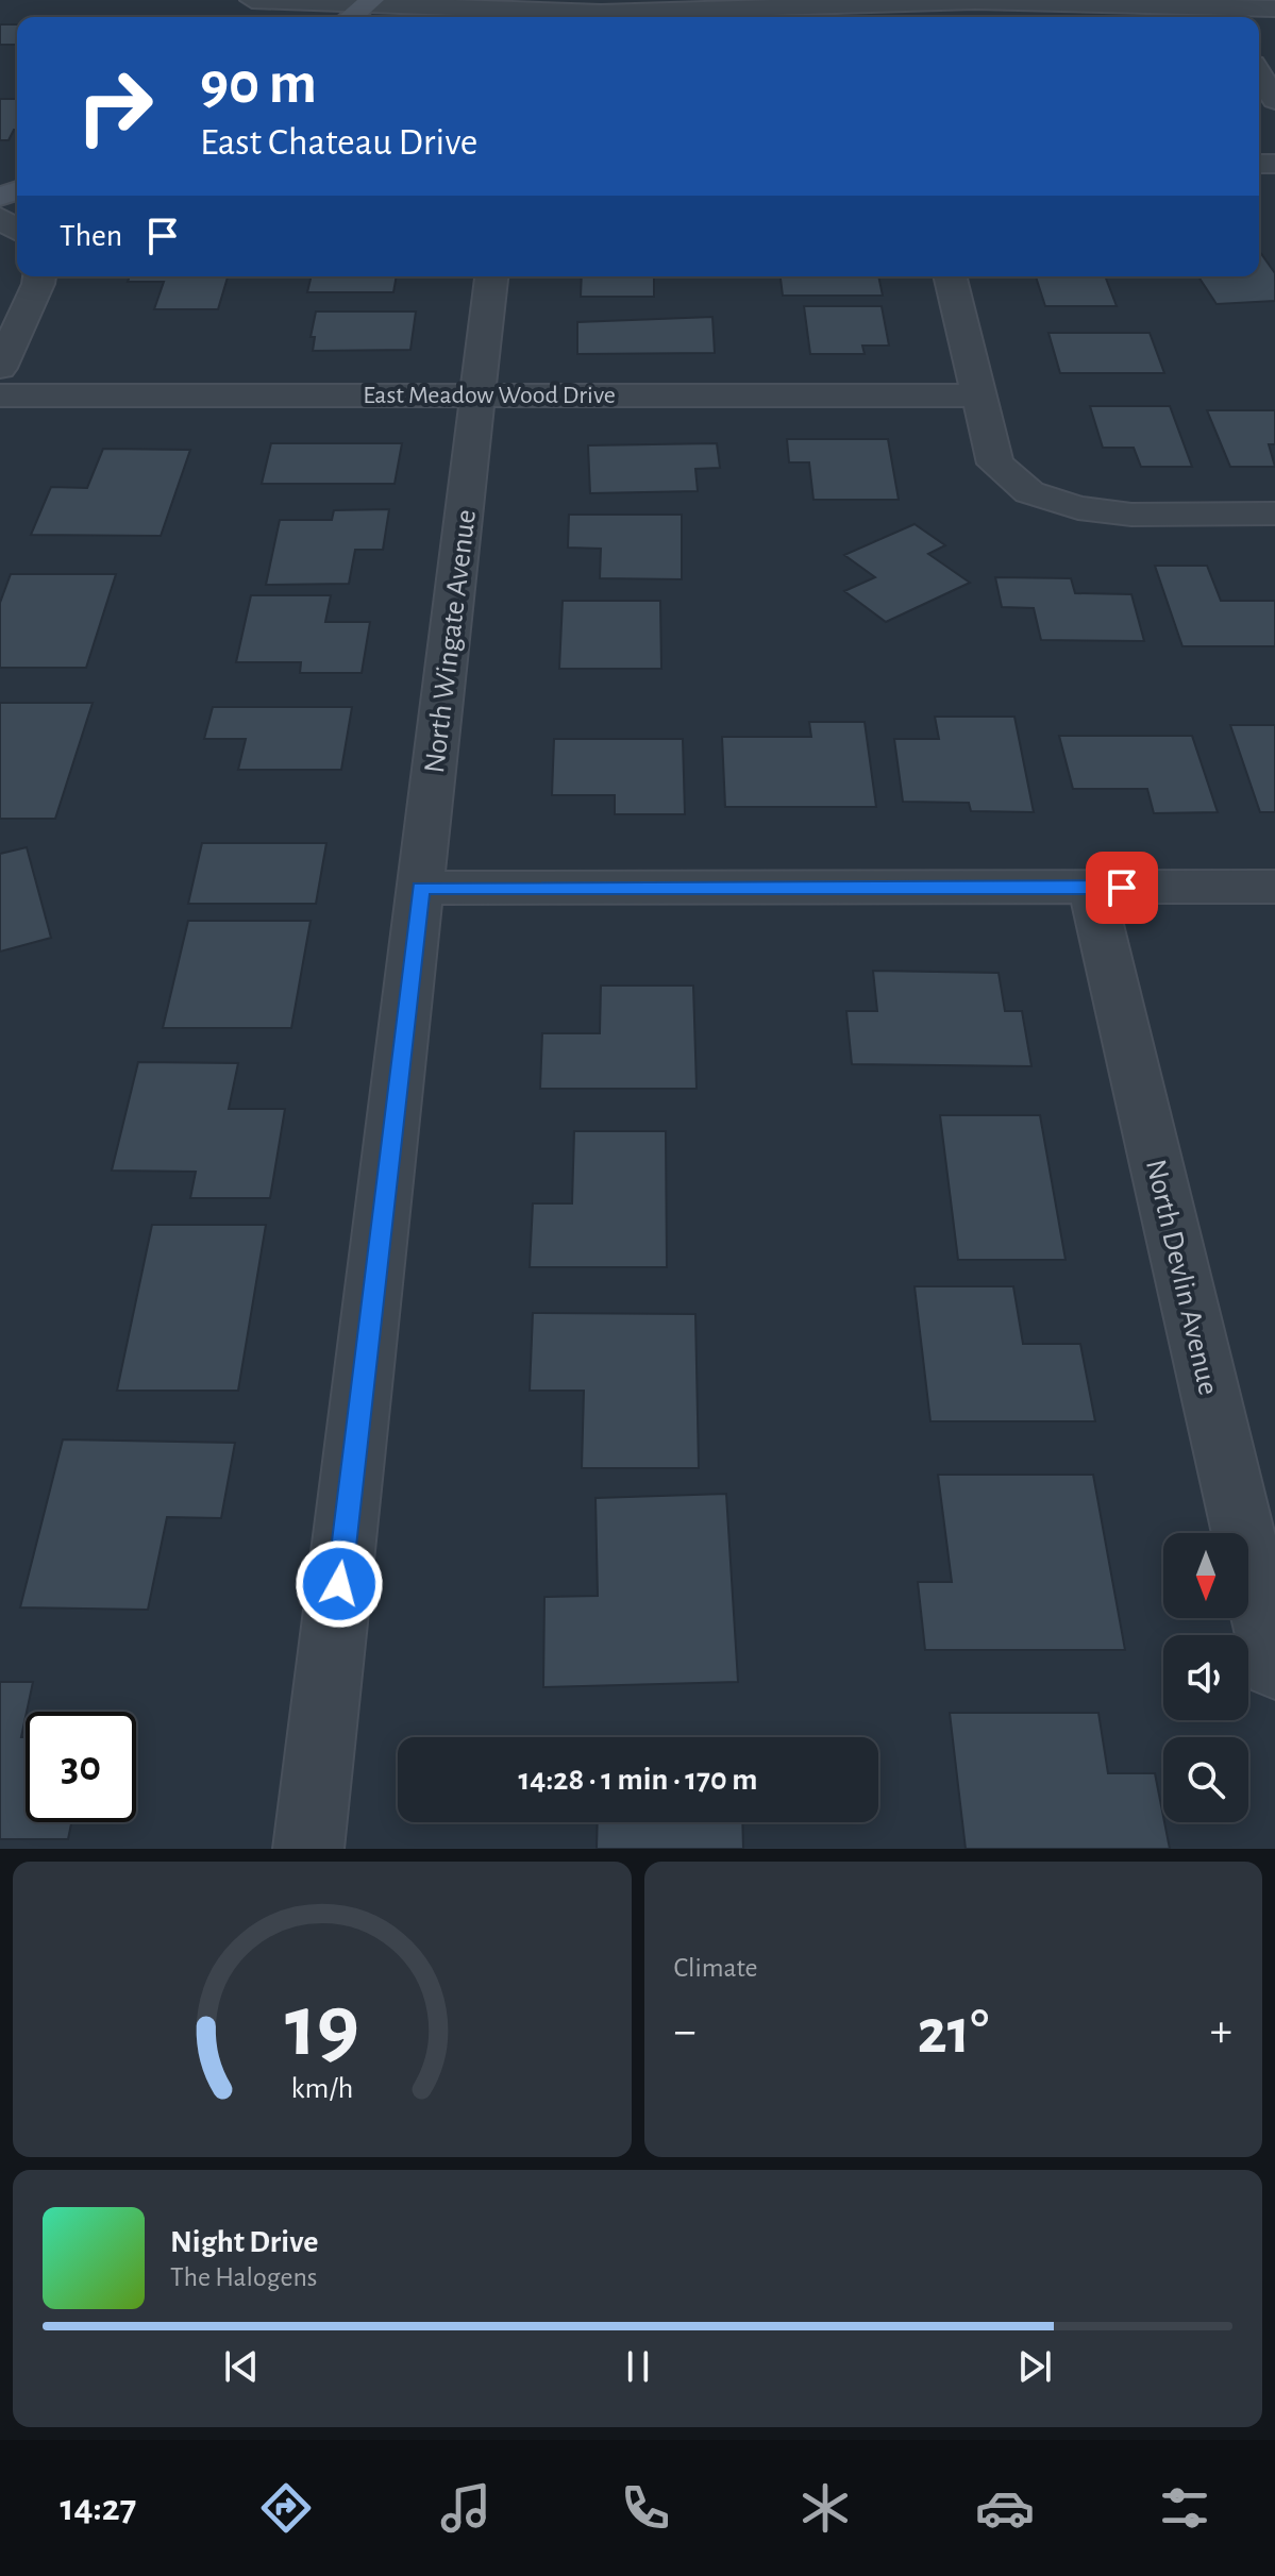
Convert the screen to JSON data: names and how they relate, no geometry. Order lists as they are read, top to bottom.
{
  "streets": {
    "street": ["East Meadow Wood Drive", "North Wingate Avenue", "North Devlin Avenue"]
  },
  "crossings": [
    ["East Meadow Wood Drive", "North Wingate Avenue"]
  ],
  "north": "bottom",
  "page": {
    "turn": ["90 m", "East Chateau Drive"],
    "then": "Then",
    "limit": "30",
    "trip": "14:28 · 1 min · 170 m",
    "tile": "Climate",
    "heat": ["−", "21°", "+"],
    "song": ["Night Drive", "The Halogens"],
    "tabs": "14:27",
    "gauge": ["19", "km/h"]
  }
}
